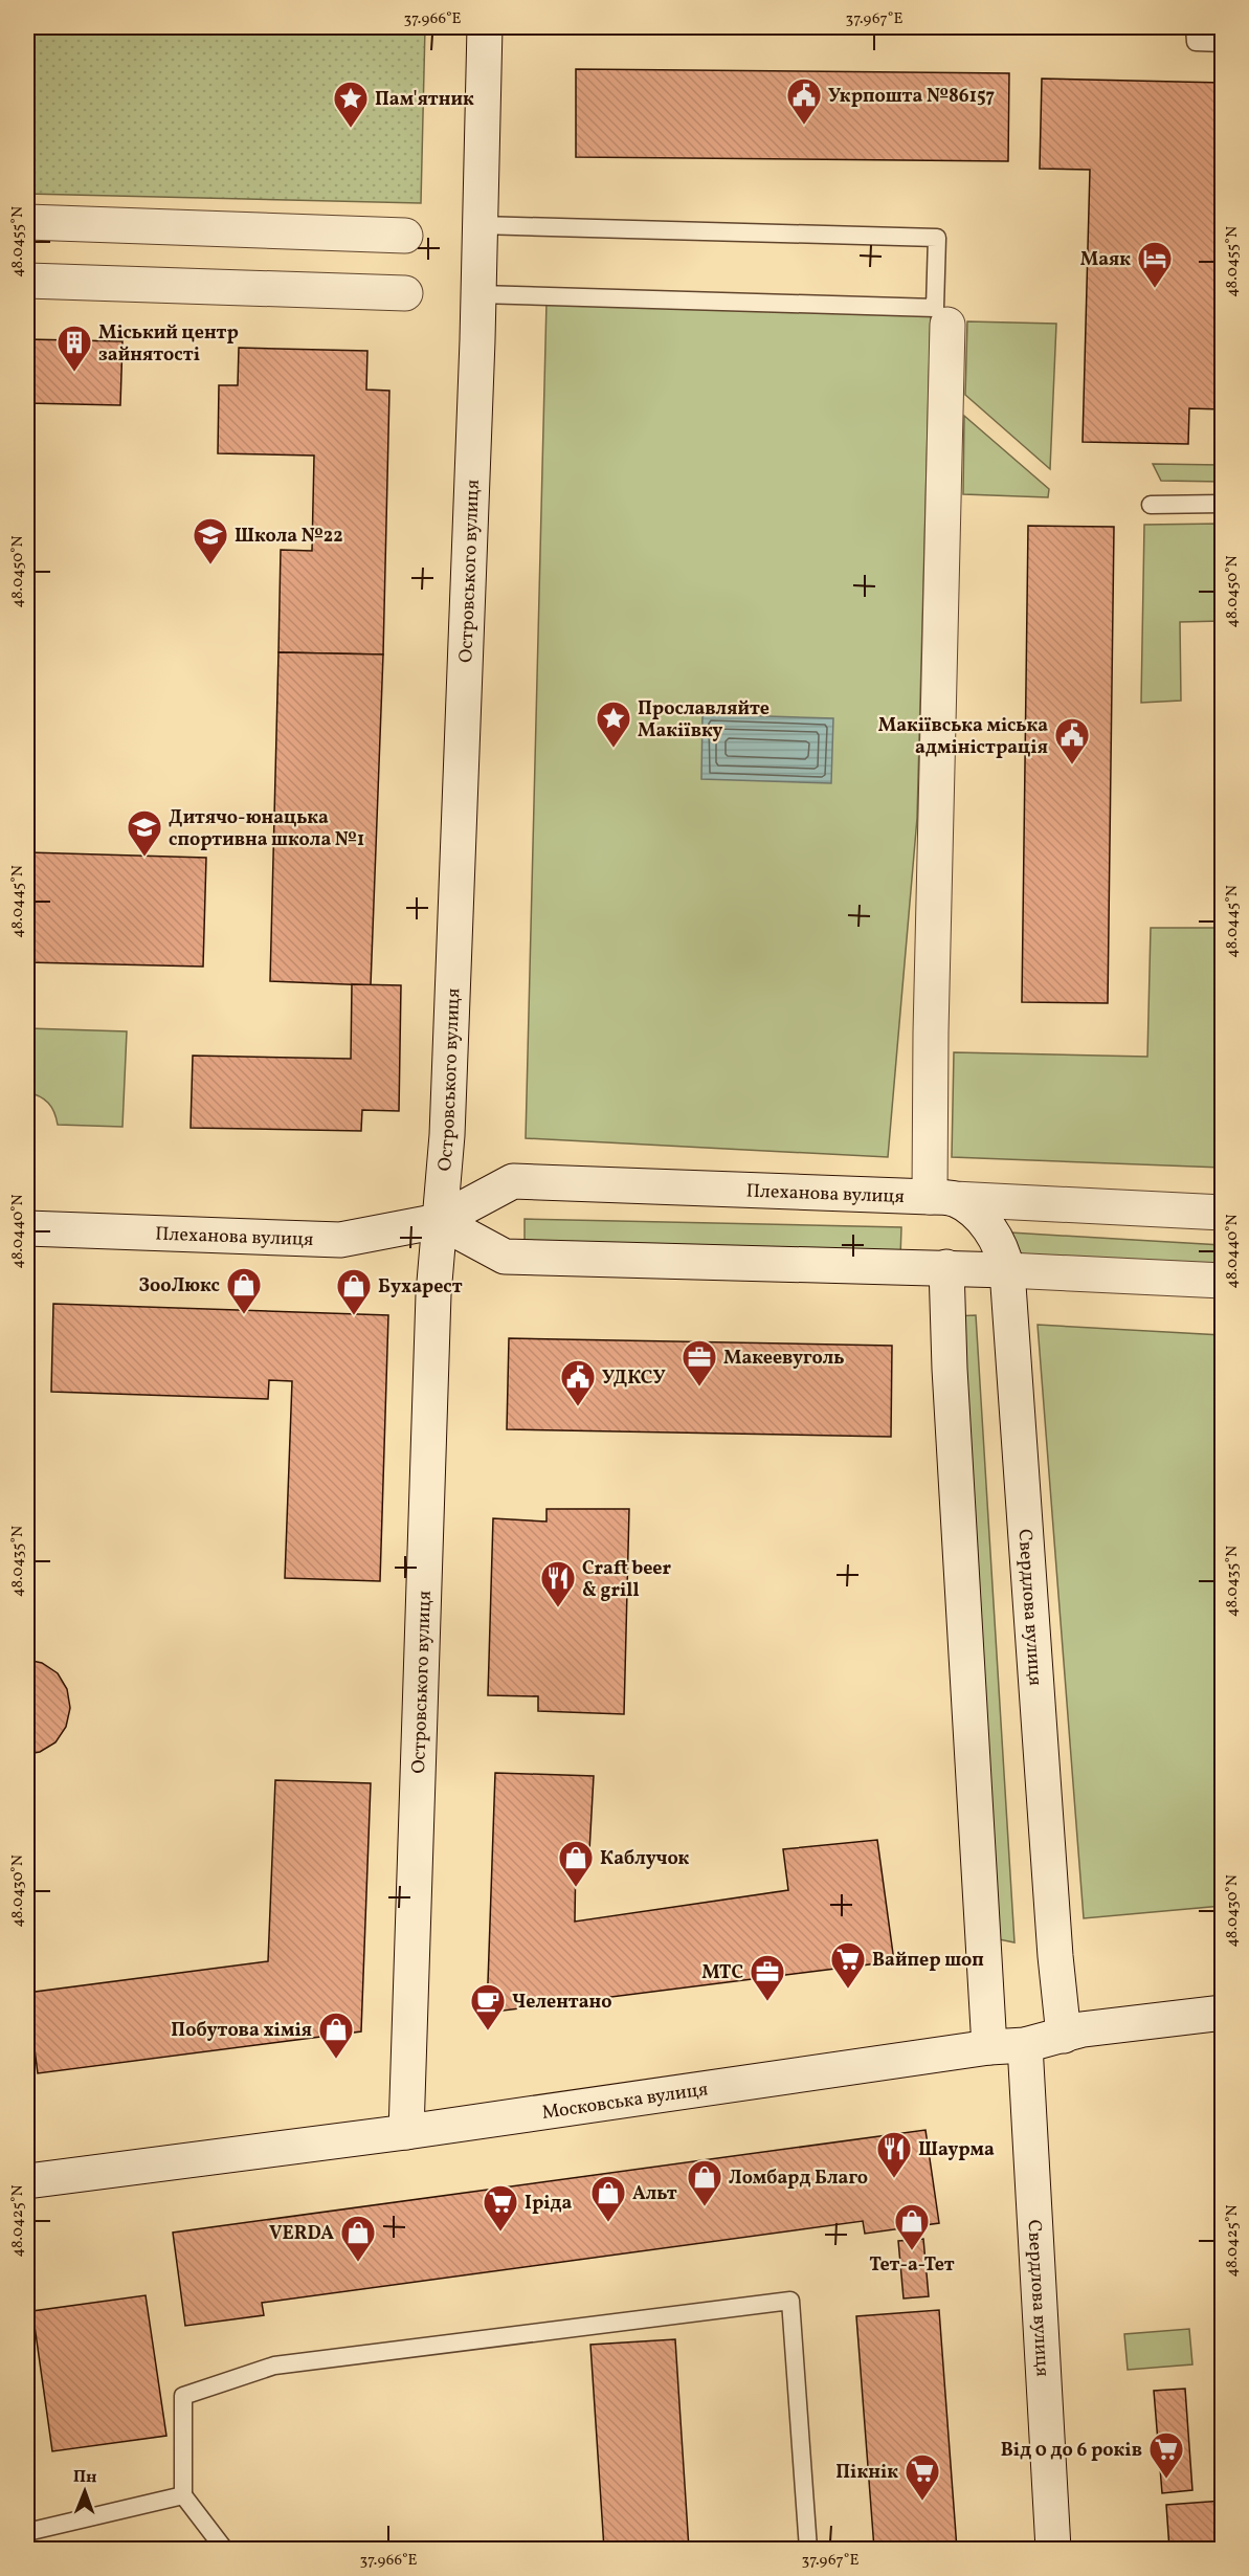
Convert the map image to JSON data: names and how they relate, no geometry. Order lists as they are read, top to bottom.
{
  "streets": {
    "street": [
      "Островського вулиця",
      "Плеханова вулиця",
      "Свердлова вулиця",
      "Московська вулиця"
    ]
  },
  "crossings": [
    ["Островського вулиця", "Плеханова вулиця"],
    ["Островського вулиця", "Московська вулиця"],
    ["Плеханова вулиця", "Свердлова вулиця"],
    ["Свердлова вулиця", "Московська вулиця"]
  ],
  "places": {
    "public building": ["Укрпошта №86157", "Макіївська міська адміністрація", "УДКСУ"],
    "place": ["Пам'ятник", "Прославляйте Макіївку"],
    "hotel": ["Маяк"],
    "building": ["Міський центр зайнятості"],
    "school or university": ["Школа №22", "Дитячо-юнацька спортивна школа №1"],
    "shop": [
      "ЗооЛюкс",
      "Бухарест",
      "Каблучок",
      "Побутова хімія",
      "Ломбард Благо",
      "Альт",
      "Тет-а-Тет",
      "VERDA"
    ],
    "office": ["Макеевуголь", "МТС"],
    "restaurant": ["Craft beer & grill", "Шаурма"],
    "supermarket": [
      "Вайпер шоп",
      "Іріда",
      "Від 0 до 6 років",
      "Пікнік"
    ],
    "cafe": ["Челентано"]
  },
  "north": "top",
  "coordinates": [
    "37.966°E",
    "37.967°E",
    "48.0455°N",
    "48.0450°N",
    "48.0445°N",
    "48.0440°N",
    "48.0435°N",
    "48.0430°N",
    "48.0425°N"
  ]
}
